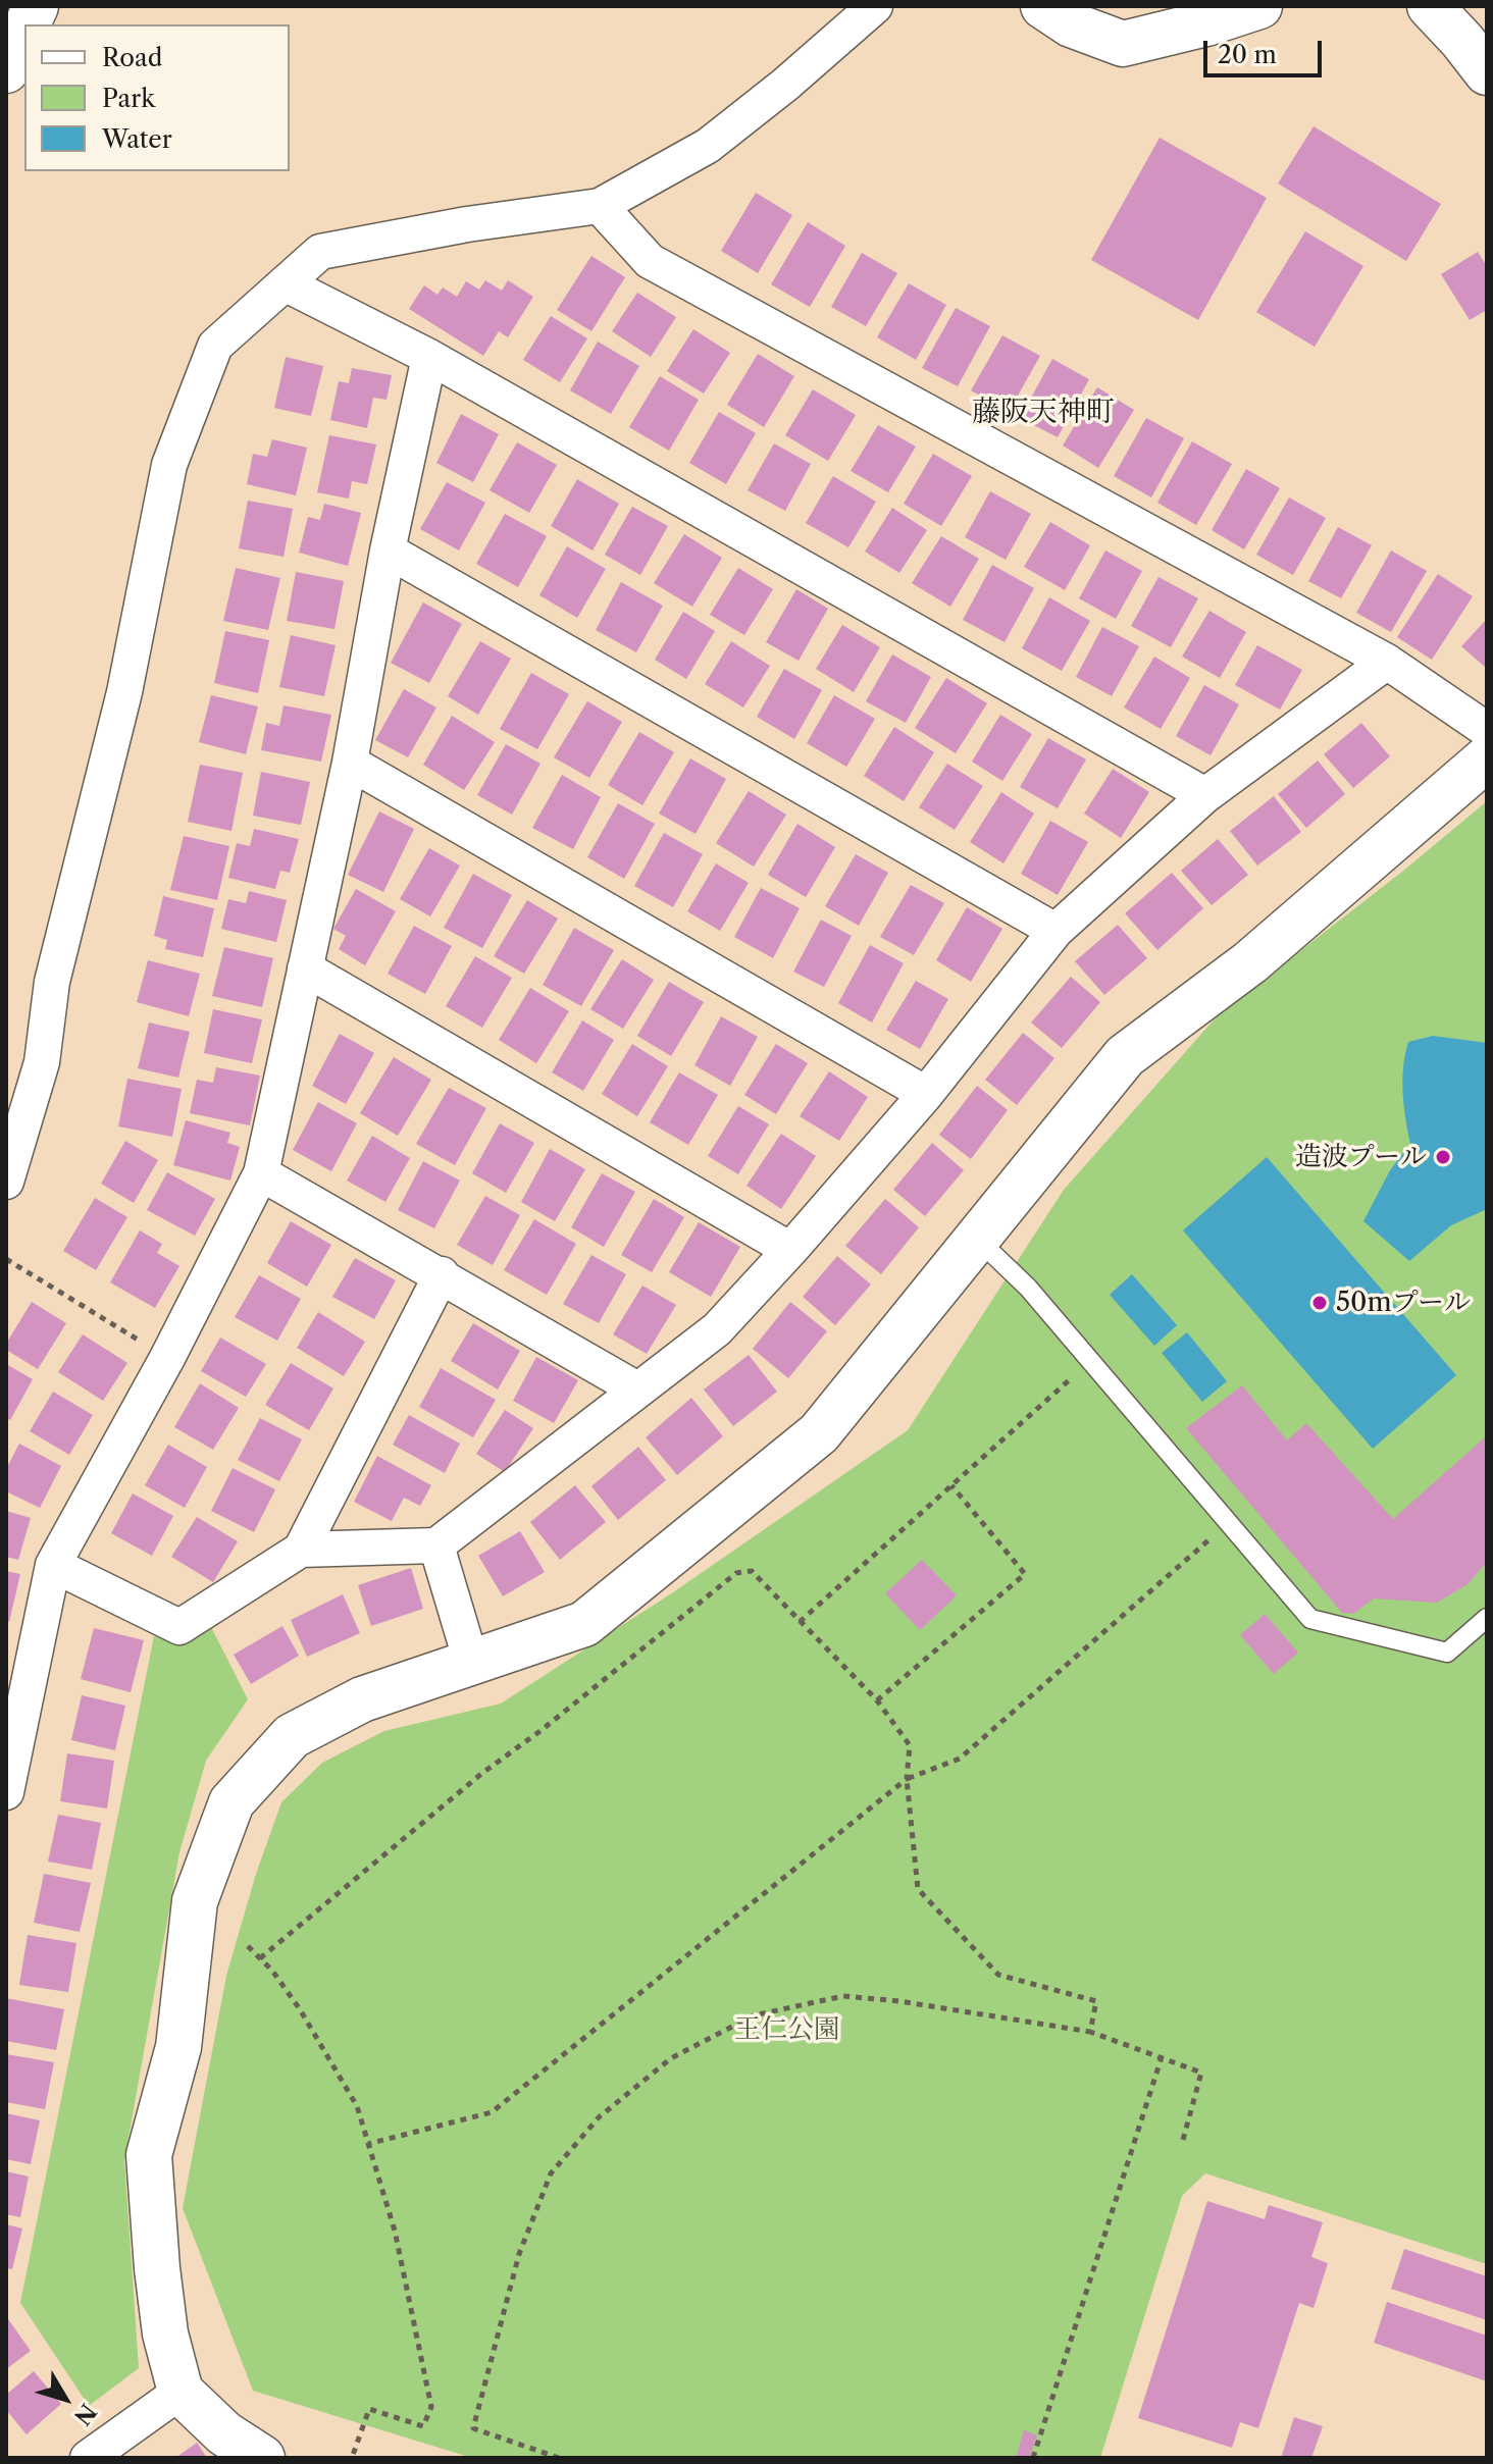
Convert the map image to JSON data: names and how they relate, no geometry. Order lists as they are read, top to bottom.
{
  "districts": ["藤阪天神町"],
  "parks": ["王仁公園"],
  "places": ["造波プール", "50mプール"],
  "legend": ["Road", "Park", "Water"],
  "scale_bar": "20 m",
  "north": "bottom right"
}
